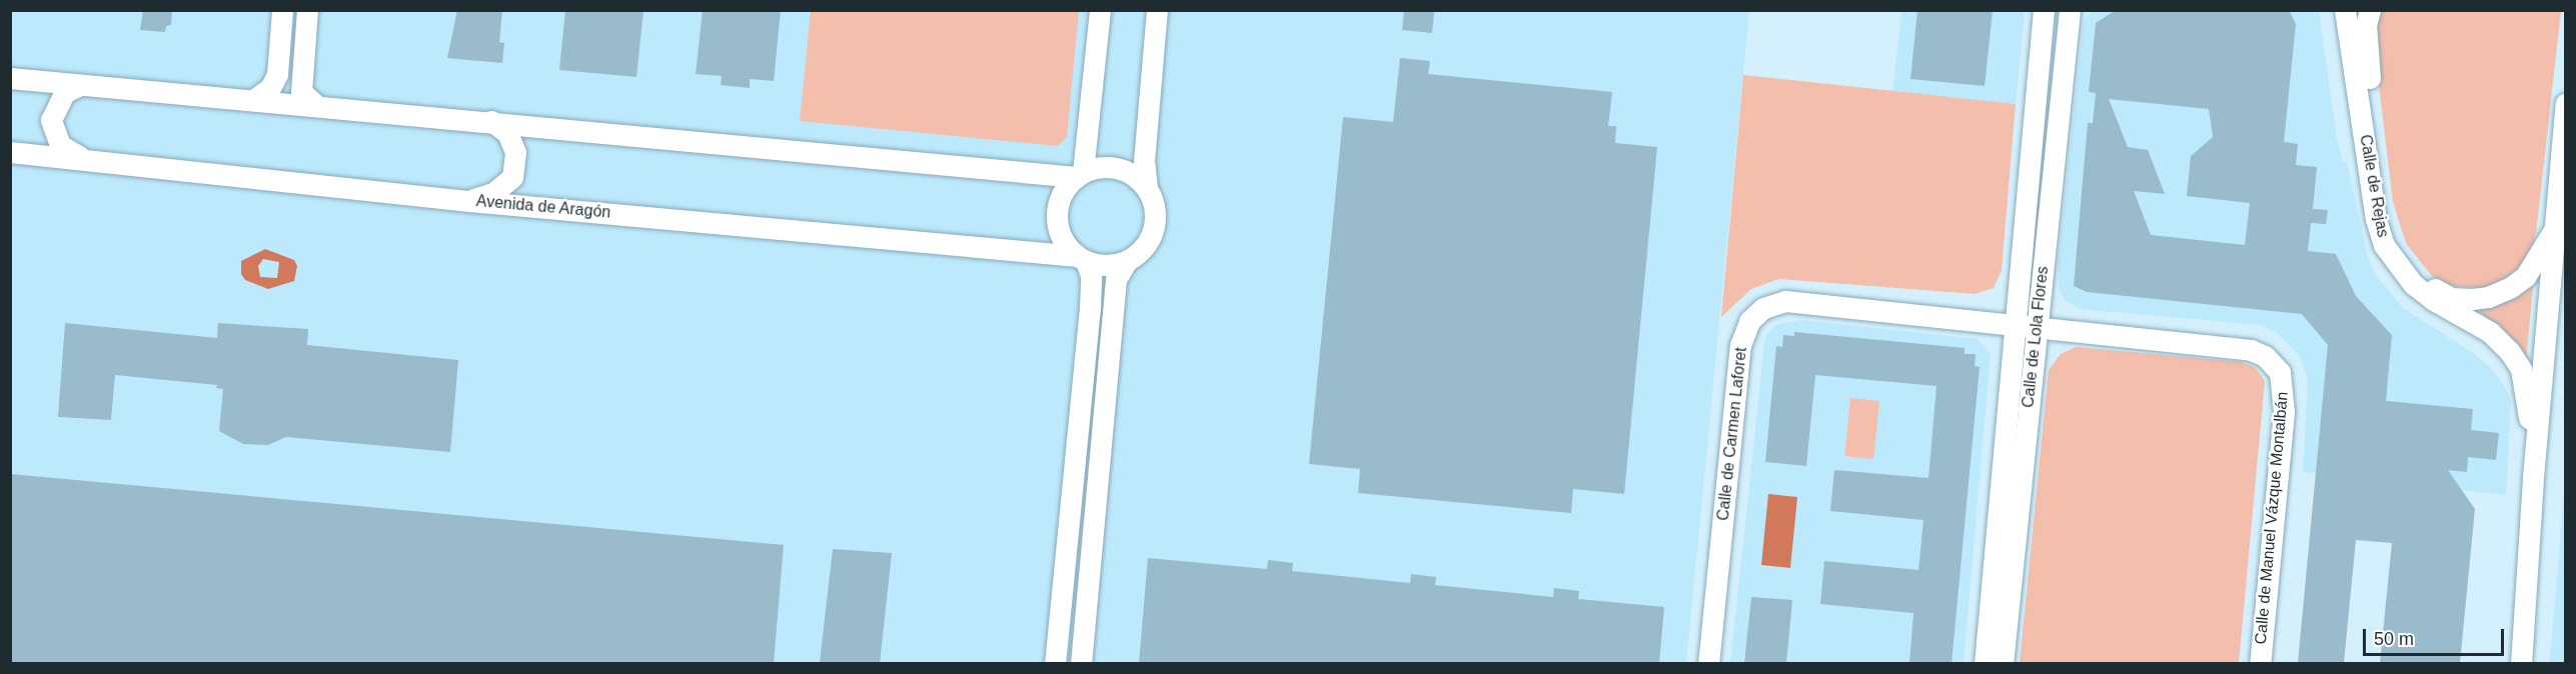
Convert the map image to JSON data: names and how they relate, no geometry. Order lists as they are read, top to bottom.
{
  "streets": {
    "street": [
      "Calle de Rejas",
      "Avenida de Aragón",
      "Calle de Lola Flores",
      "Calle de Carmen Laforet",
      "Calle de Manuel Vázque Montalbán"
    ]
  },
  "crossings": [
    ["Calle de Lola Flores", "Calle de Carmen Laforet"],
    ["Calle de Lola Flores", "Calle de Manuel Vázque Montalbán"],
    ["Calle de Carmen Laforet", "Calle de Manuel Vázque Montalbán"]
  ],
  "scale_bar": "50 m"
}
